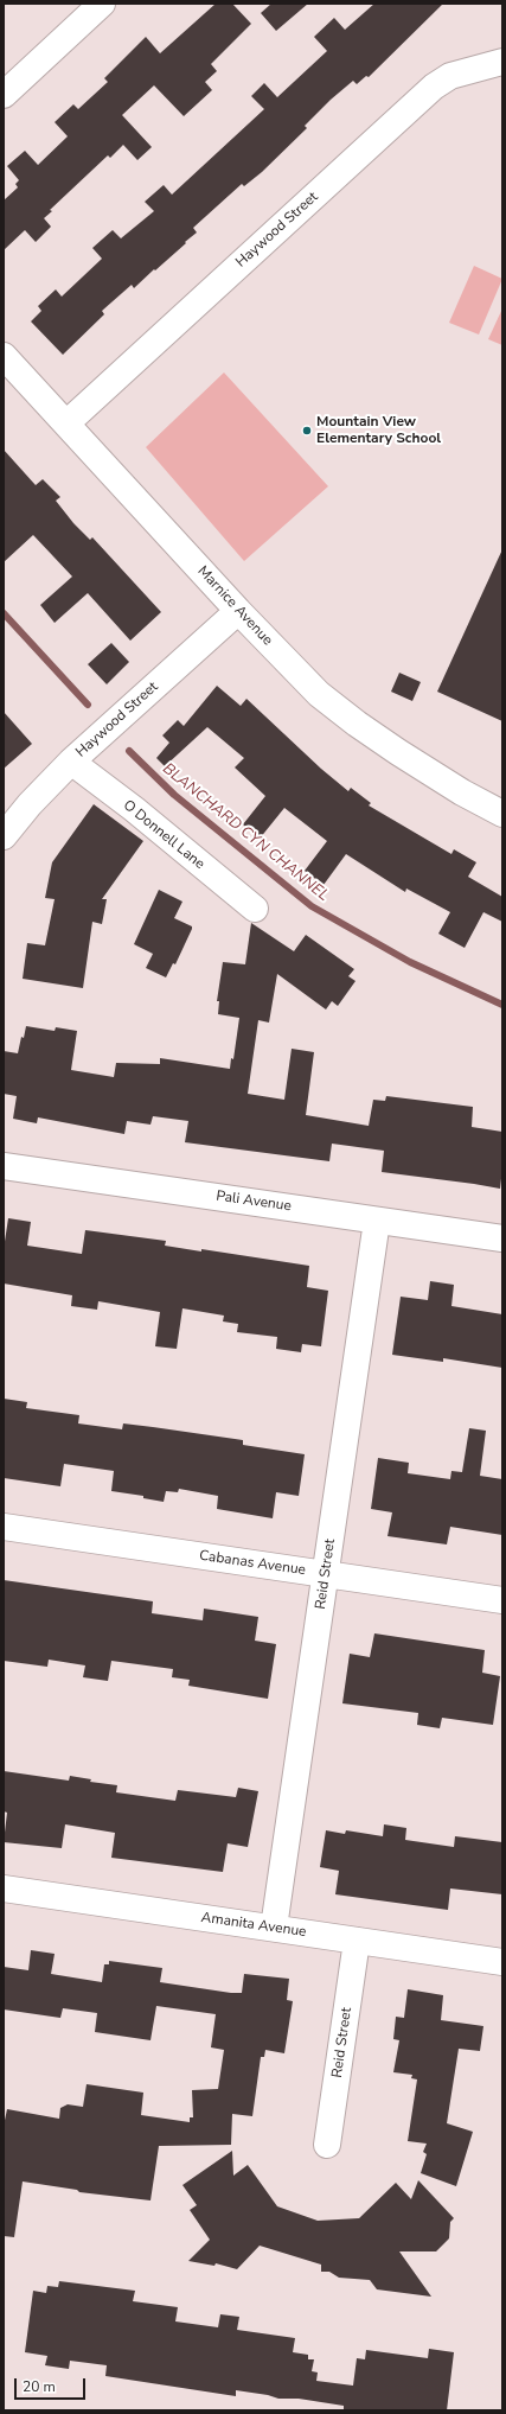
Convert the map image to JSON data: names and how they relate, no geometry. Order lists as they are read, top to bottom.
{
  "streets": {
    "street": [
      "Haywood Street",
      "Marnice Avenue",
      "O Donnell Lane",
      "Pali Avenue",
      "Cabanas Avenue",
      "Reid Street",
      "Amanita Avenue"
    ]
  },
  "crossings": [
    ["Haywood Street", "Marnice Avenue"],
    ["Haywood Street", "O Donnell Lane"],
    ["Pali Avenue", "Reid Street"],
    ["Cabanas Avenue", "Reid Street"],
    ["Reid Street", "Amanita Avenue"]
  ],
  "water": ["BLANCHARD CYN CHANNEL"],
  "places": ["Mountain View Elementary School"],
  "scale_bar": "20 m"
}
